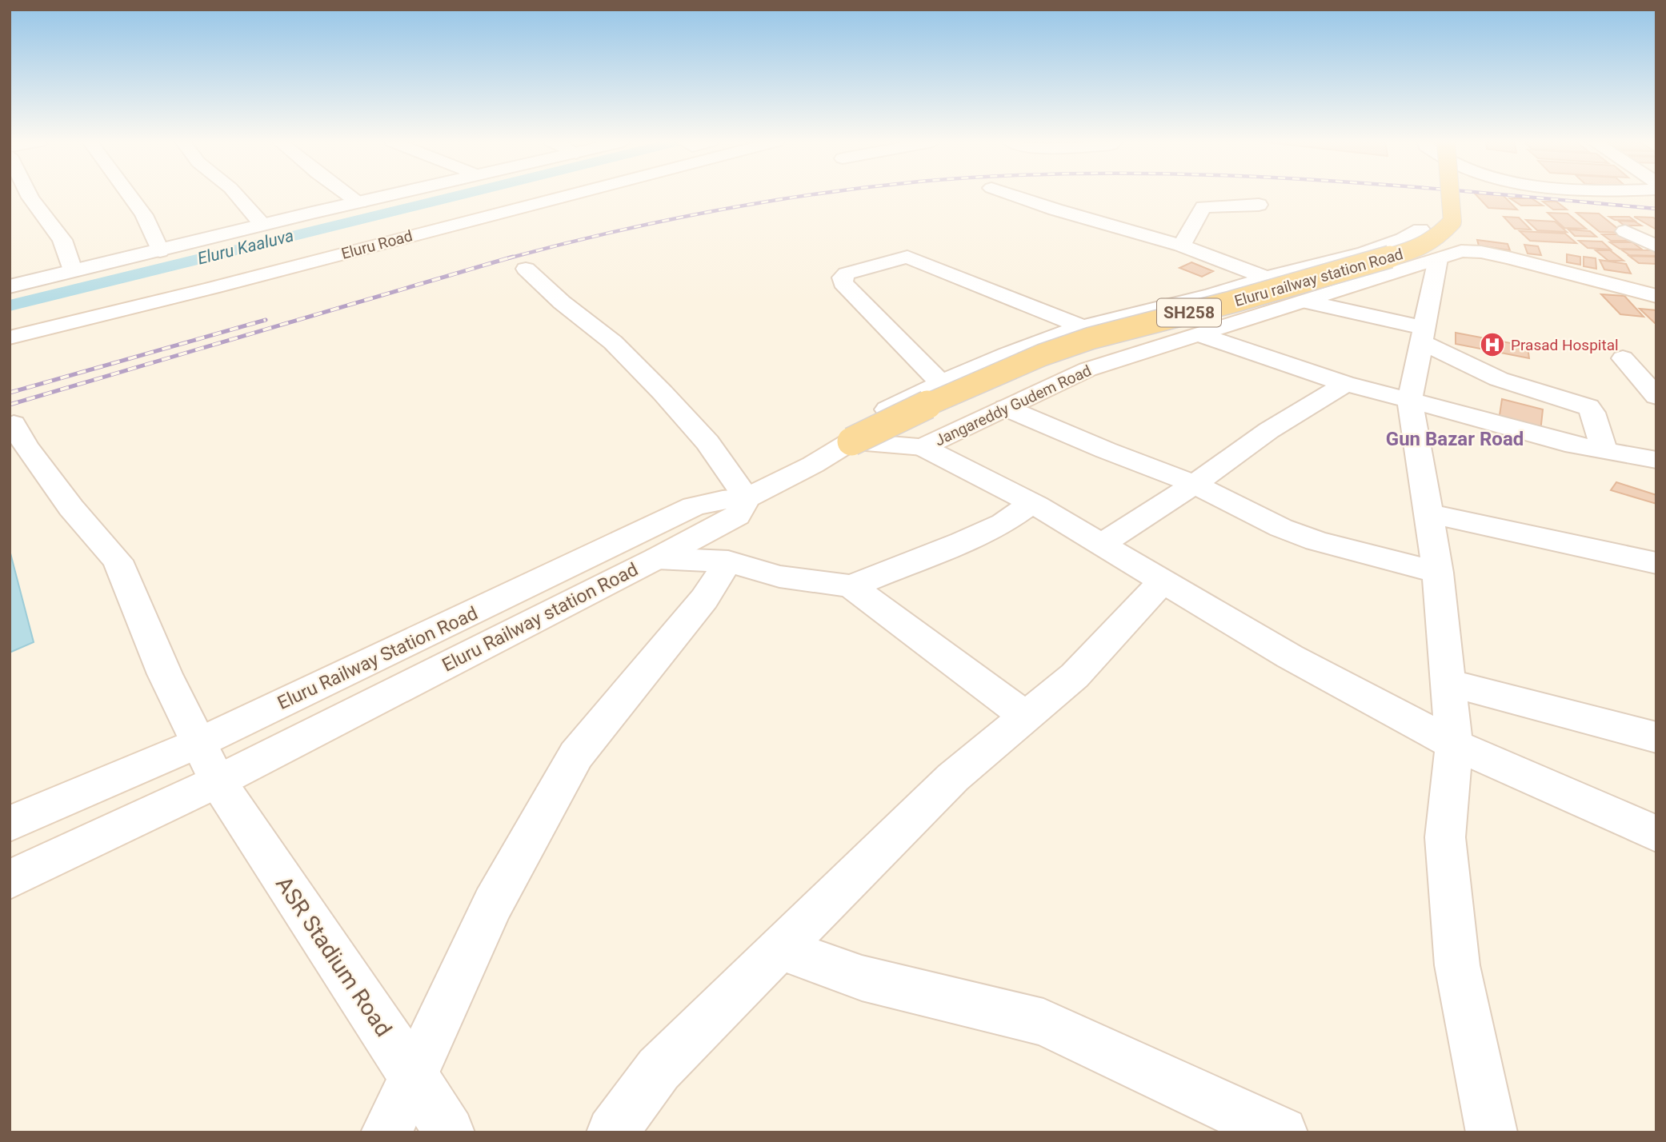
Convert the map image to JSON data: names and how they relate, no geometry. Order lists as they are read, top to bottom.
{
  "streets": {
    "main road": ["Eluru railway station Road", "SH258"],
    "street": [
      "Eluru Road",
      "Jangareddy Gudem Road",
      "Eluru Railway station Road",
      "Eluru Railway Station Road",
      "ASR Stadium Road"
    ]
  },
  "crossings": [
    ["Eluru railway station Road", "Jangareddy Gudem Road"],
    ["Eluru railway station Road", "Eluru Railway station Road"],
    ["Jangareddy Gudem Road", "Eluru Railway station Road"],
    ["Eluru Railway station Road", "Eluru Railway Station Road"],
    ["Eluru Railway station Road", "ASR Stadium Road"],
    ["Eluru Railway Station Road", "ASR Stadium Road"]
  ],
  "districts": ["Gun Bazar Road"],
  "water": ["Eluru Kaaluva"],
  "places": {
    "hospital": ["Prasad Hospital"]
  }
}
